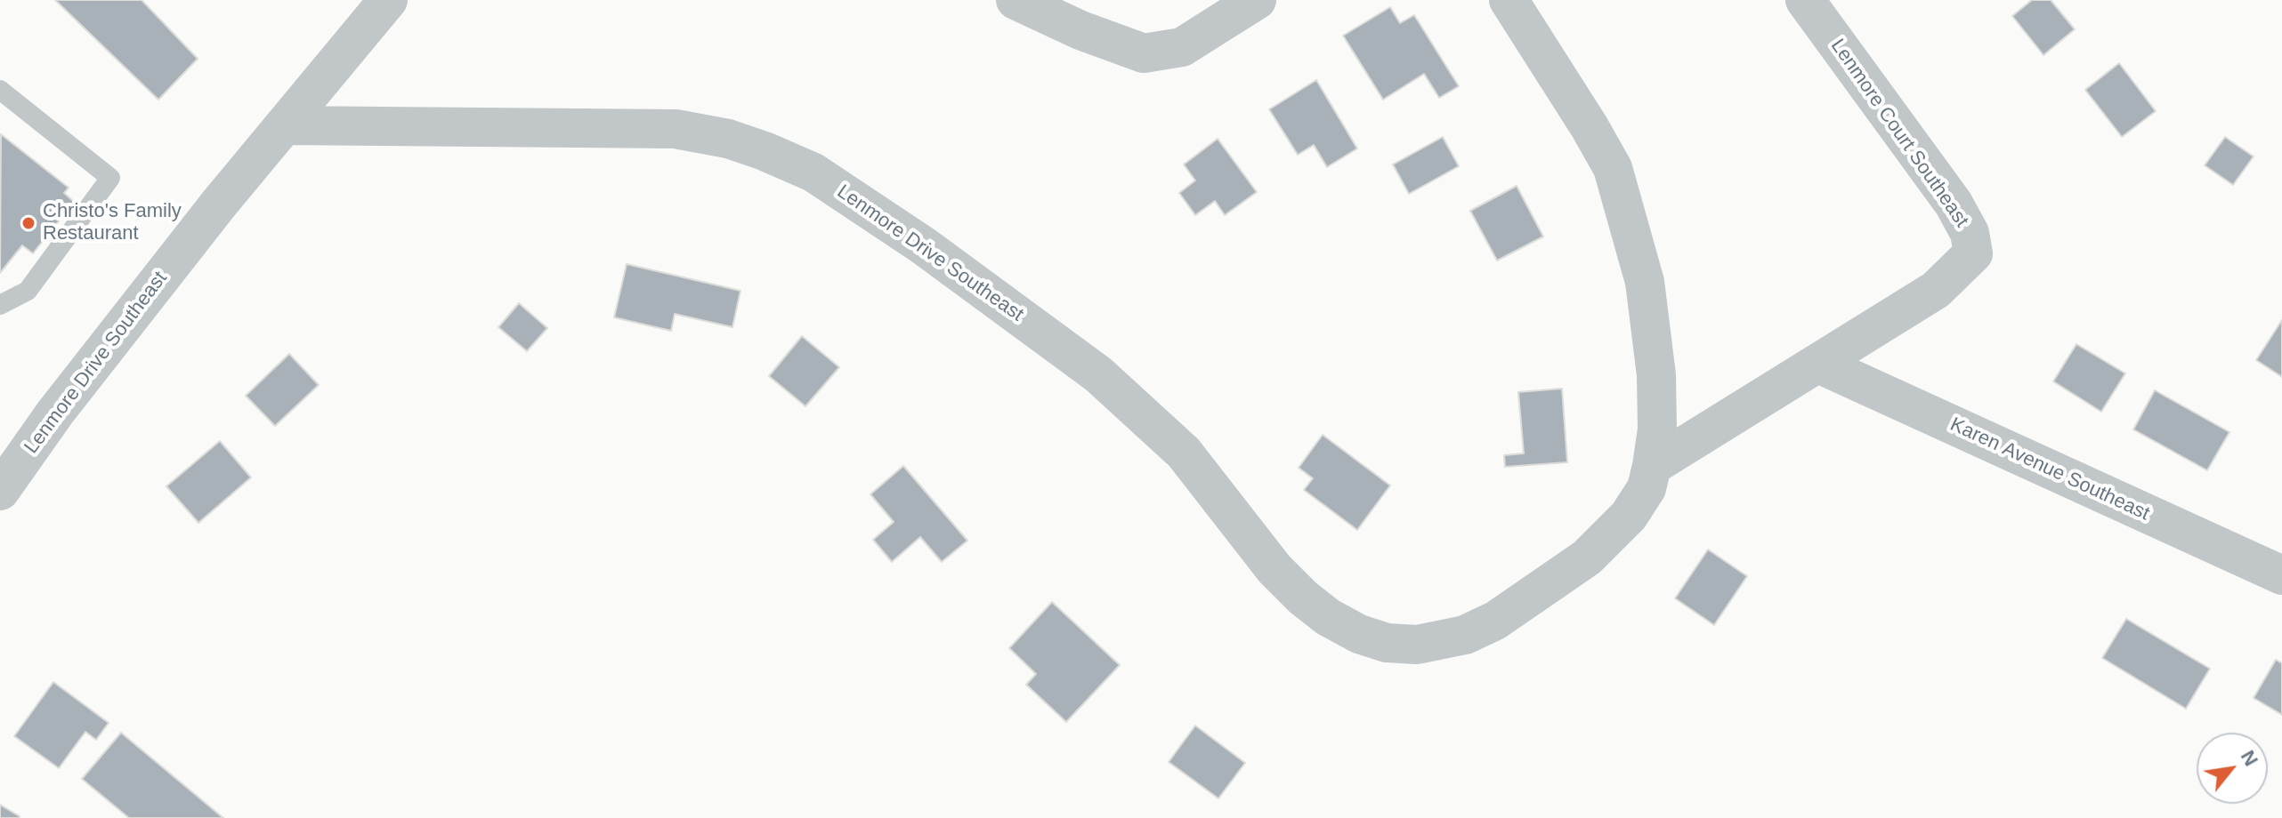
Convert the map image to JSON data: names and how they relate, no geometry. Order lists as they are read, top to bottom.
{
  "streets": {
    "street": ["Lenmore Court Southeast", "Lenmore Drive Southeast", "Karen Avenue Southeast"]
  },
  "crossings": [
    ["Lenmore Court Southeast", "Karen Avenue Southeast"]
  ],
  "places": ["Christo's Family Restaurant"],
  "north": "top right"
}
